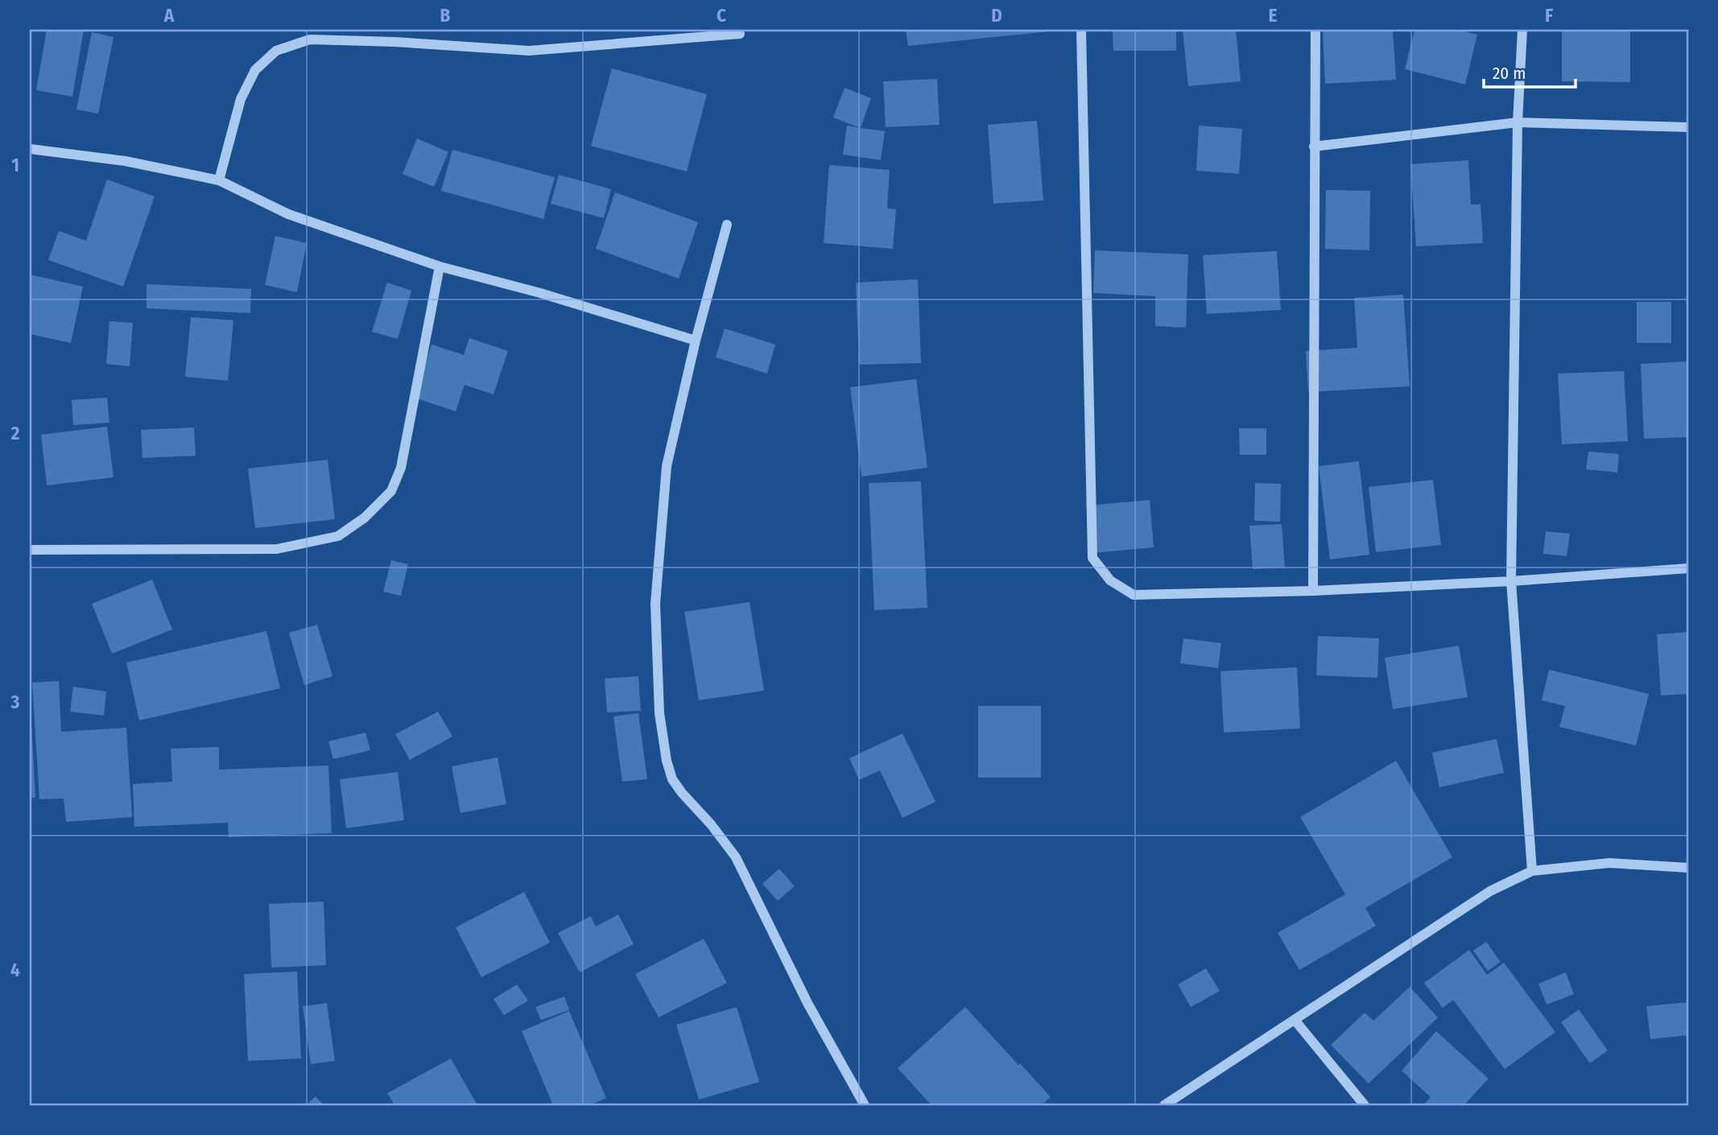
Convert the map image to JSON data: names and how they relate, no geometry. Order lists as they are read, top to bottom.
{
  "scale_bar": "20 m",
  "grid": {
    "columns": [
      "A",
      "B",
      "C",
      "D",
      "E",
      "F"
    ],
    "rows": [
      "1",
      "2",
      "3",
      "4"
    ]
  }
}
